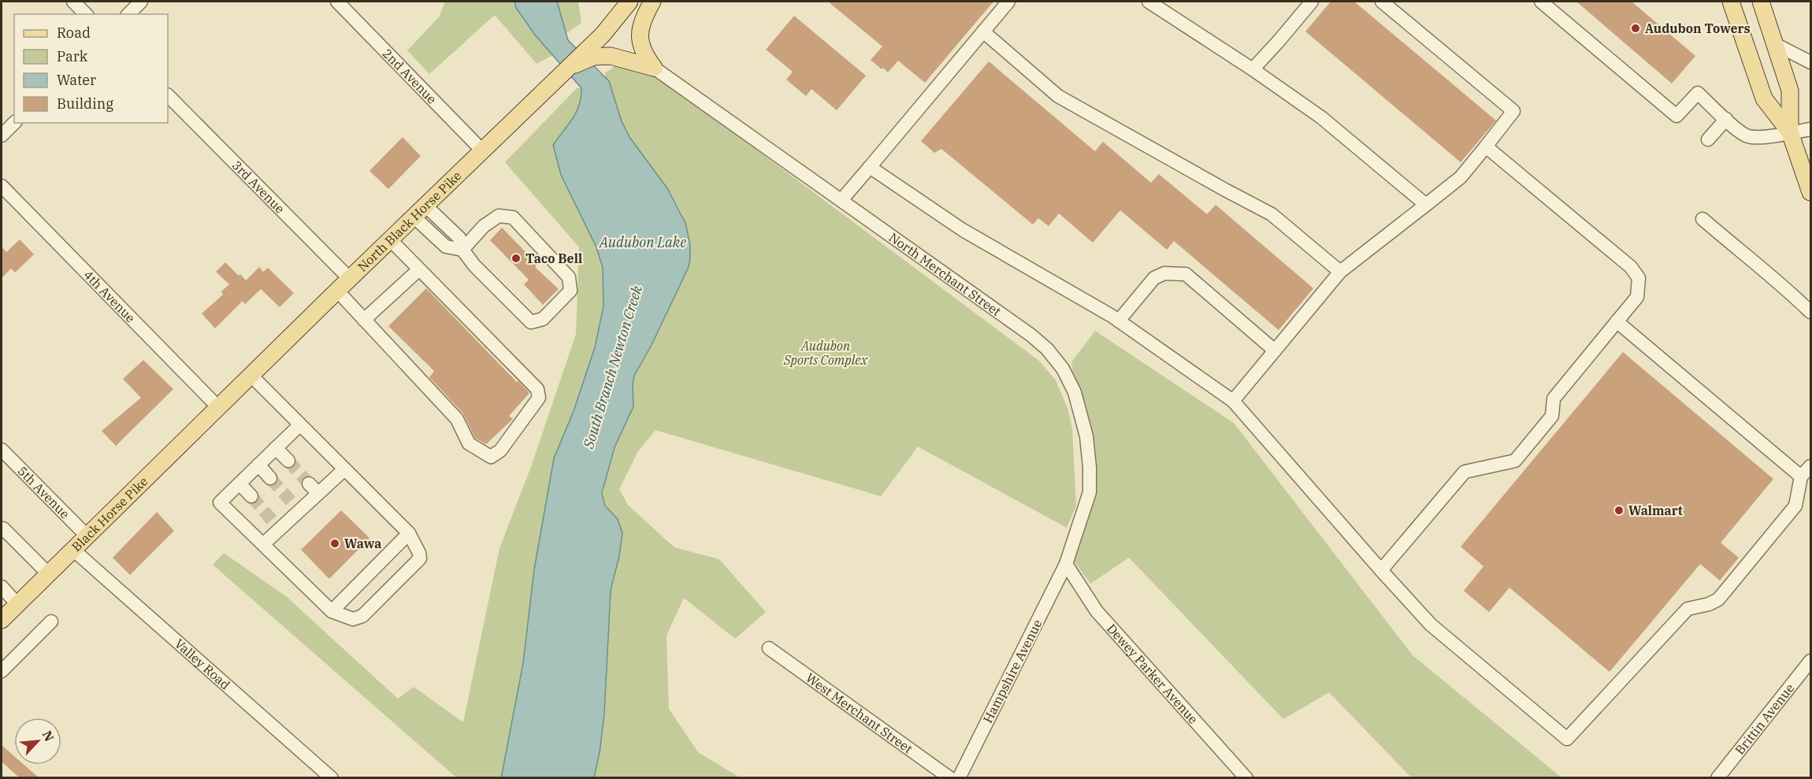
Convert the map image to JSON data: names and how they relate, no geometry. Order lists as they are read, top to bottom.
{
  "streets": {
    "main road": ["North Black Horse Pike", "Black Horse Pike"],
    "street": [
      "2nd Avenue",
      "3rd Avenue",
      "North Merchant Street",
      "4th Avenue",
      "5th Avenue",
      "Valley Road",
      "Hampshire Avenue",
      "Dewey Parker Avenue",
      "West Merchant Street",
      "Brittin Avenue"
    ]
  },
  "crossings": [
    ["2nd Avenue", "North Black Horse Pike"],
    ["3rd Avenue", "North Black Horse Pike"],
    ["North Black Horse Pike", "4th Avenue"],
    ["North Black Horse Pike", "Black Horse Pike"],
    ["North Merchant Street", "Hampshire Avenue"],
    ["North Merchant Street", "Dewey Parker Avenue"],
    ["4th Avenue", "Black Horse Pike"],
    ["5th Avenue", "Black Horse Pike"],
    ["Black Horse Pike", "Valley Road"],
    ["Hampshire Avenue", "Dewey Parker Avenue"]
  ],
  "water": ["Audubon Lake", "South Branch Newton Creek"],
  "parks": ["Audubon Sports Complex"],
  "places": [
    "Audubon Towers",
    "Taco Bell",
    "Walmart",
    "Wawa"
  ],
  "legend": [
    "Road",
    "Park",
    "Water",
    "Building"
  ],
  "north": "top right"
}
